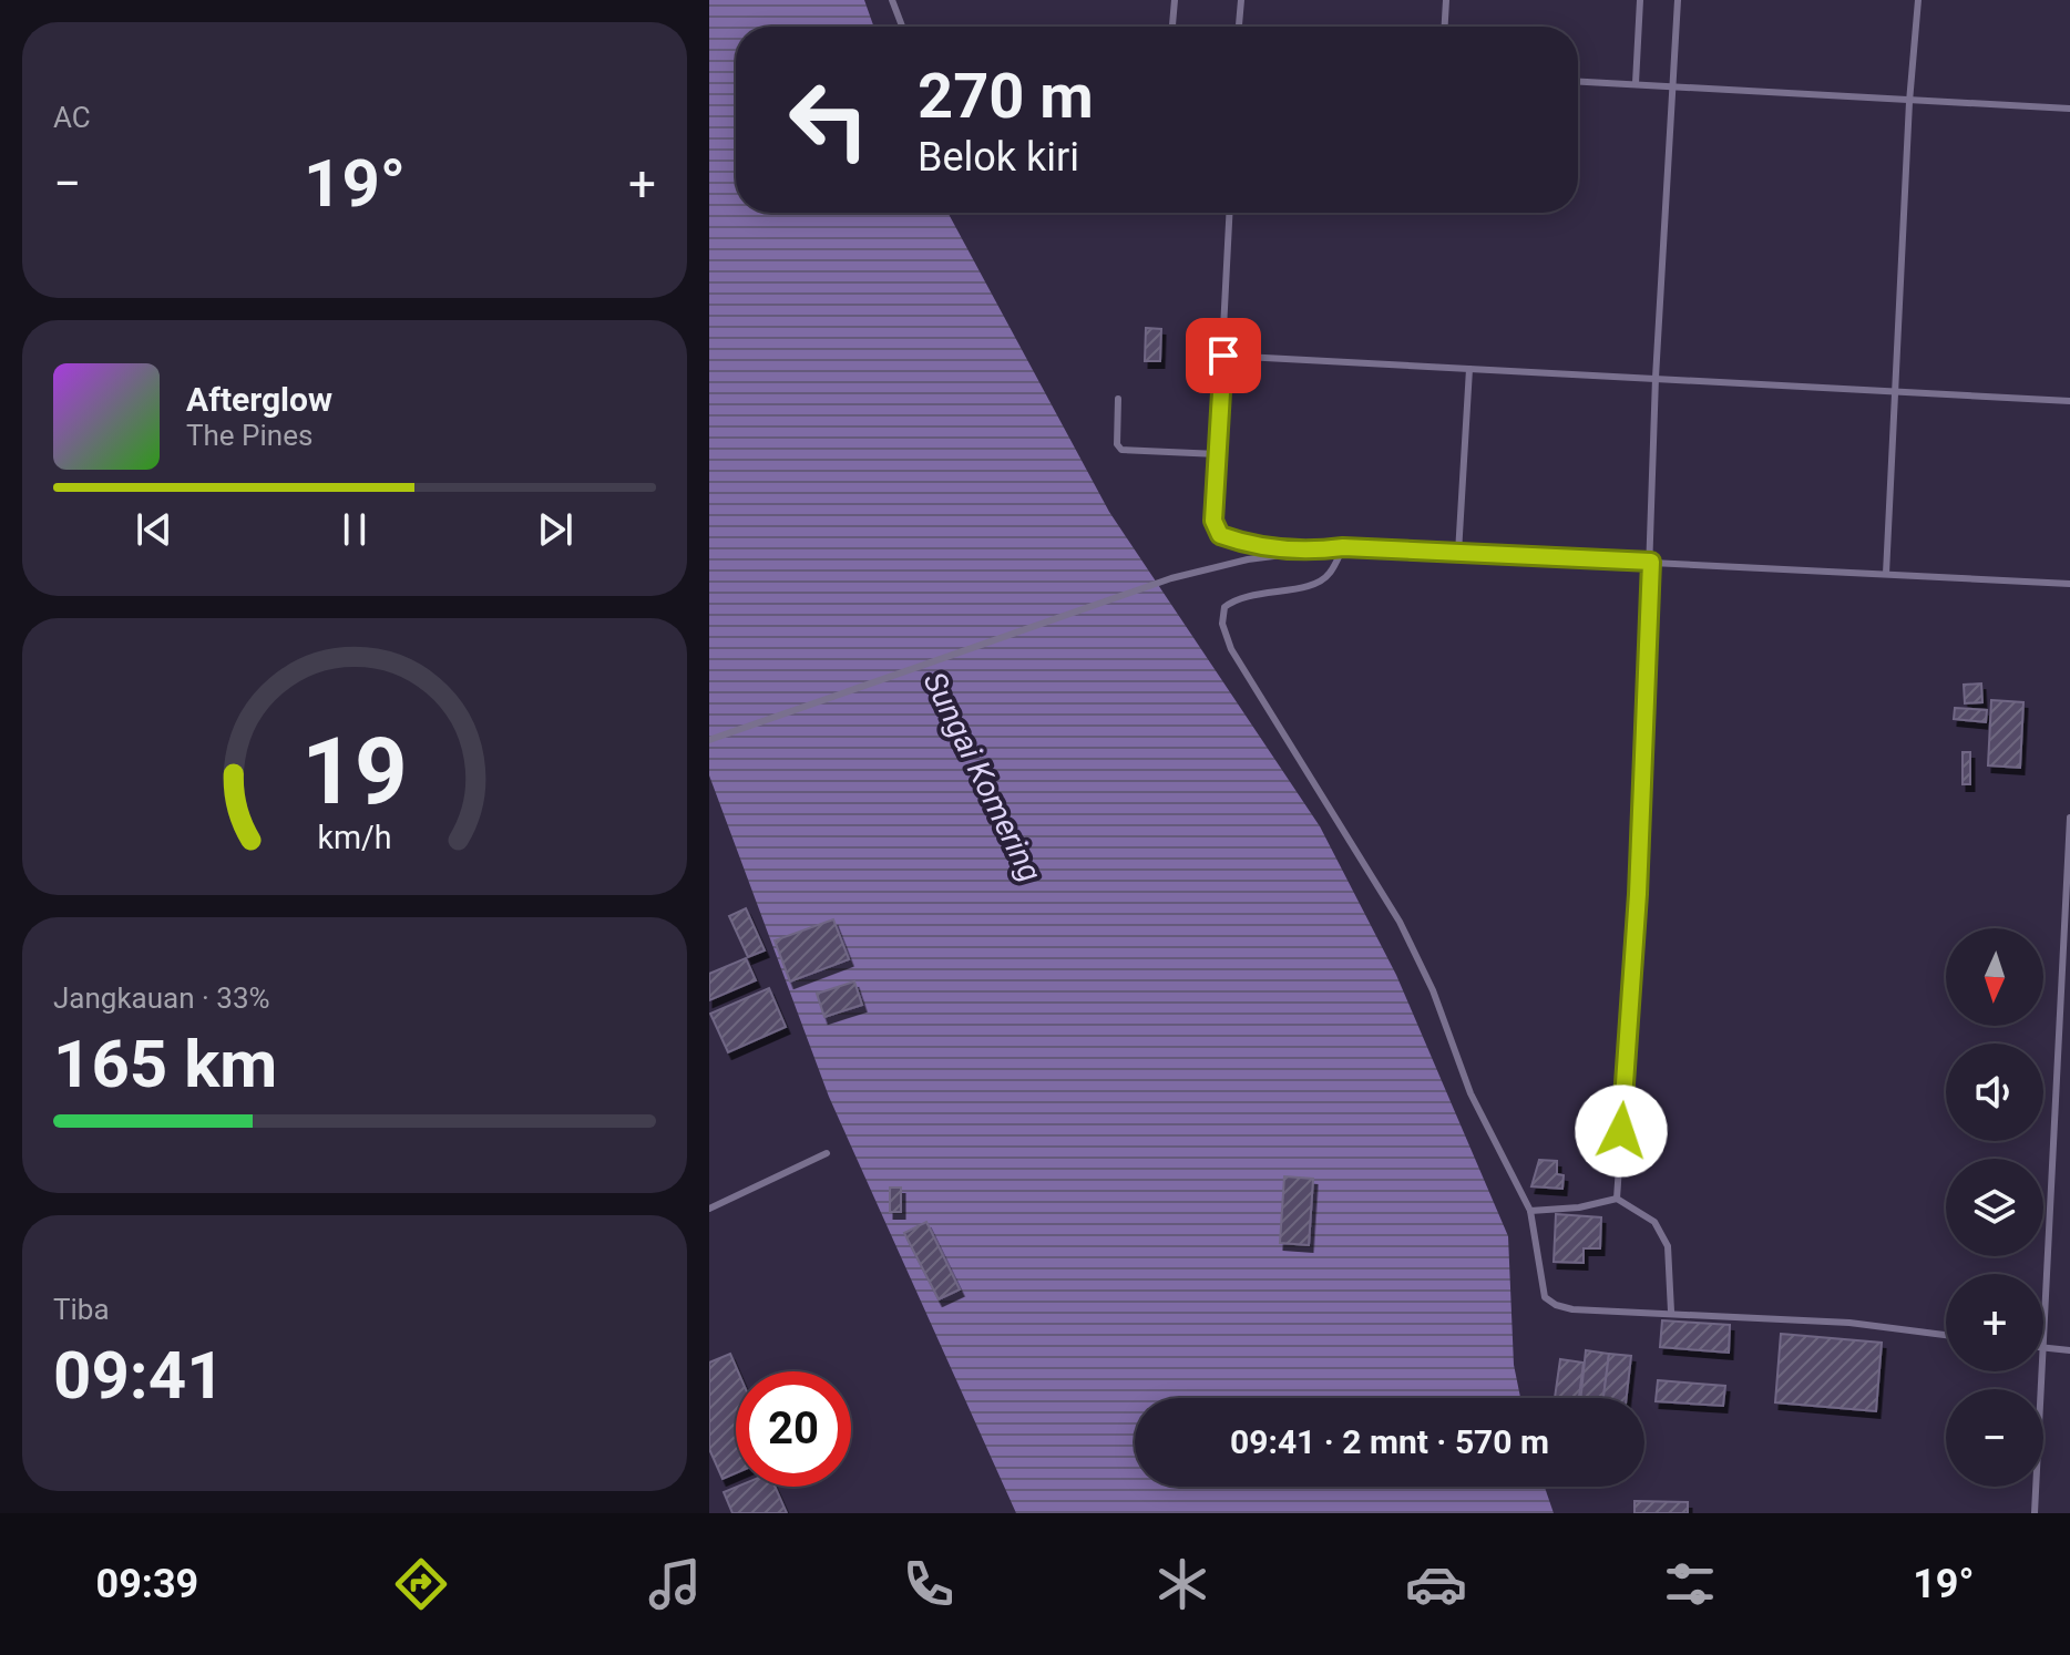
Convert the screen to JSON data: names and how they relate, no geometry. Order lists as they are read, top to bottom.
{
  "water": ["Sungai Komering"],
  "north": "bottom",
  "page": {
    "tile": [
      "AC",
      ["Jangkauan · 33%", "165 km"],
      ["Tiba", "09:41"]
    ],
    "turn": ["270 m", "Belok kiri"],
    "heat": ["−", "19°", "+"],
    "song": ["Afterglow", "The Pines"],
    "map_buttons": ["+", "−"],
    "limit": "20",
    "trip": "09:41 · 2 mnt · 570 m",
    "tabs": ["09:39", "19°"],
    "gauge": ["19", "km/h"]
  }
}
